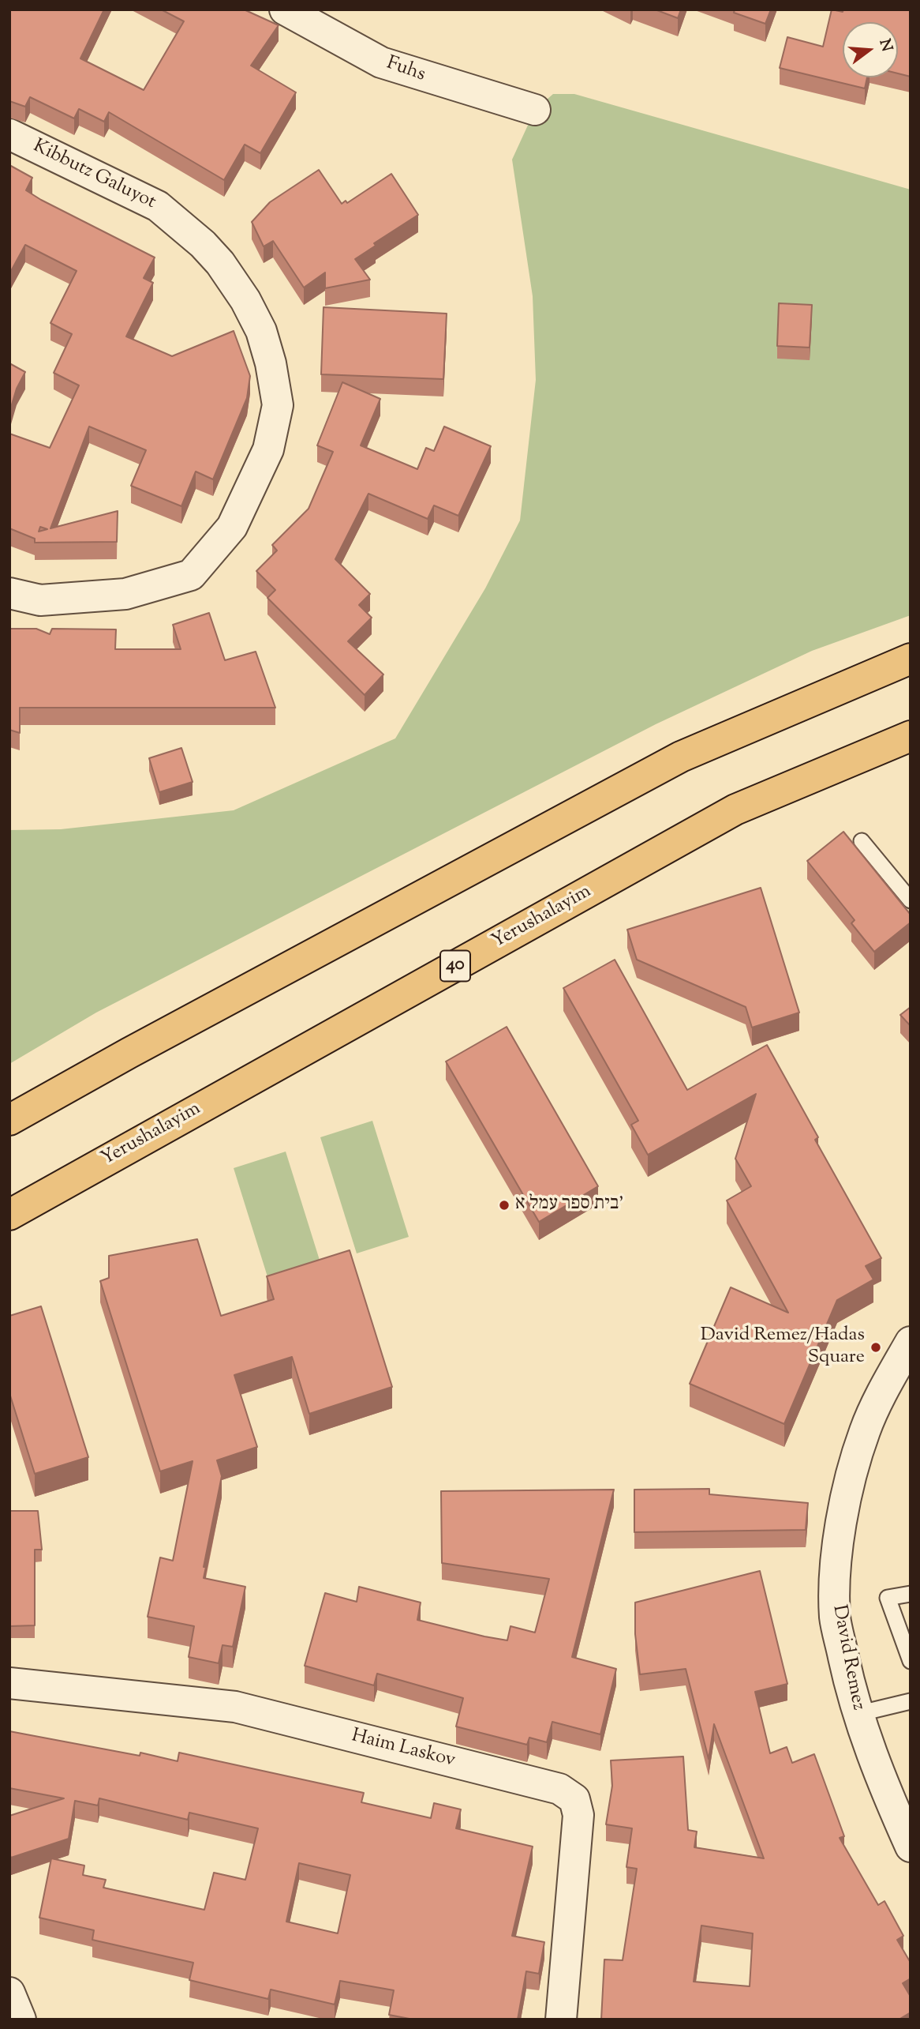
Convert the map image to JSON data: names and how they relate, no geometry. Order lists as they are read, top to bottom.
{
  "streets": {
    "highway": ["Yerushalayim", "40"],
    "street": [
      "Fuhs",
      "Kibbutz Galuyot",
      "David Remez",
      "Haim Laskov"
    ]
  },
  "places": ["בית ספר עמל א'", "David Remez/Hadas Square"],
  "north": "right"
}
